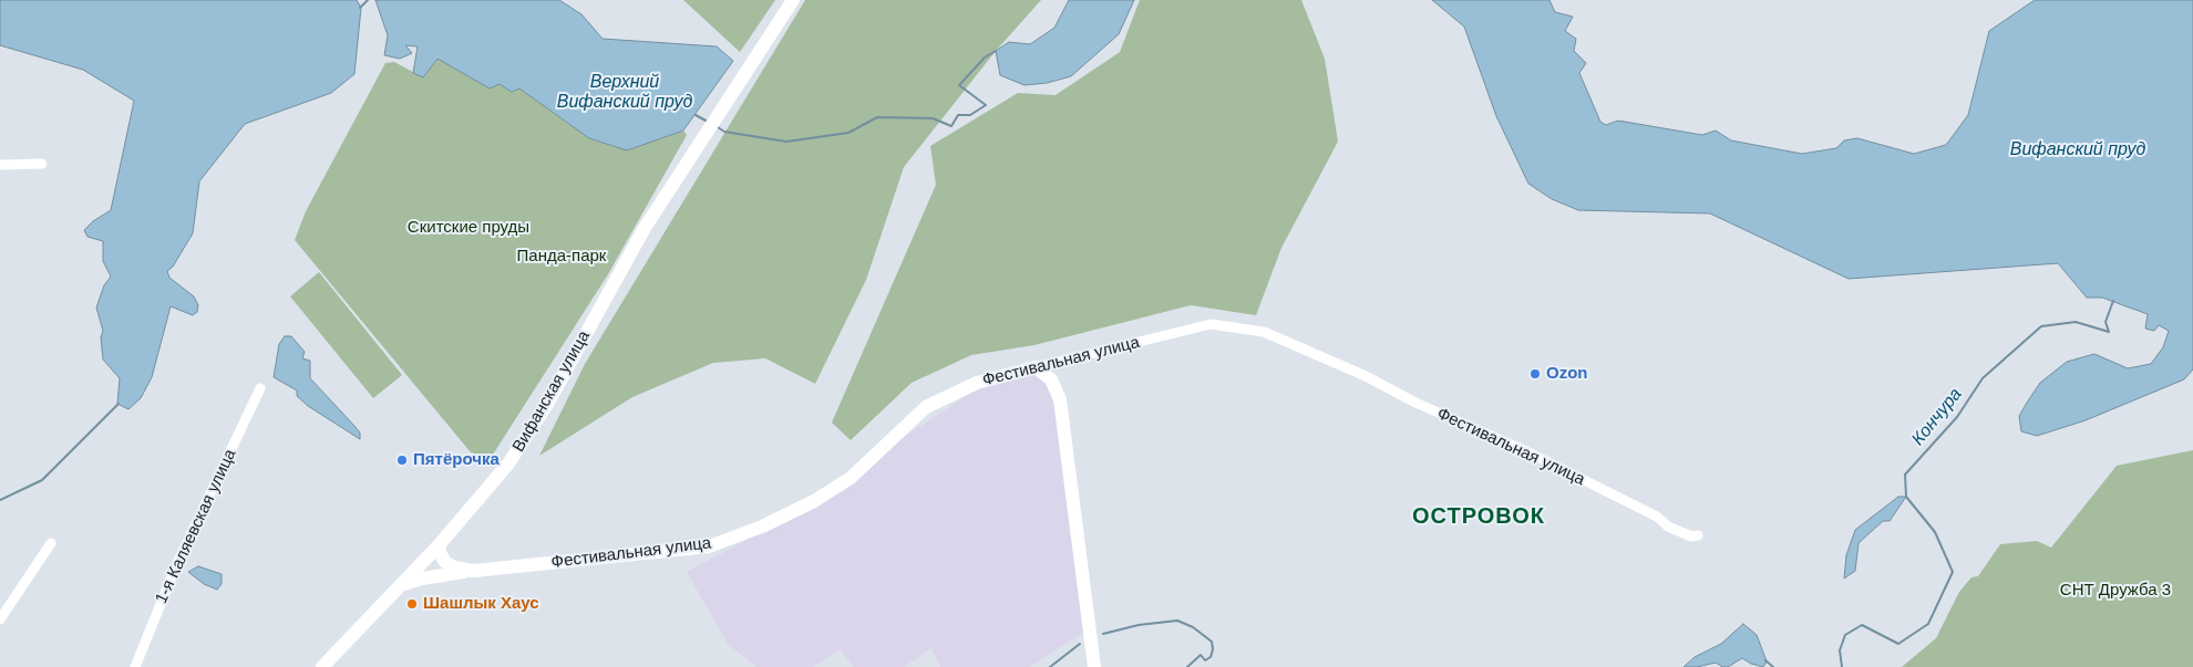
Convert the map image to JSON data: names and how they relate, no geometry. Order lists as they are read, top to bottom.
{
  "streets": {
    "main road": ["Фестивальная улица", "Вифанская улица"],
    "street": ["1-я Каляевская улица"]
  },
  "crossings": [
    ["Фестивальная улица", "Вифанская улица"]
  ],
  "districts": ["ОСТРОВОК"],
  "water": ["Верхний Вифанский пруд", "Вифанский пруд", "Кончура"],
  "parks": ["Скитские пруды", "Панда-парк", "СНТ Дружба 3"],
  "places": ["Ozon", "Пятёрочка", "Шашлык Хаус"]
}
